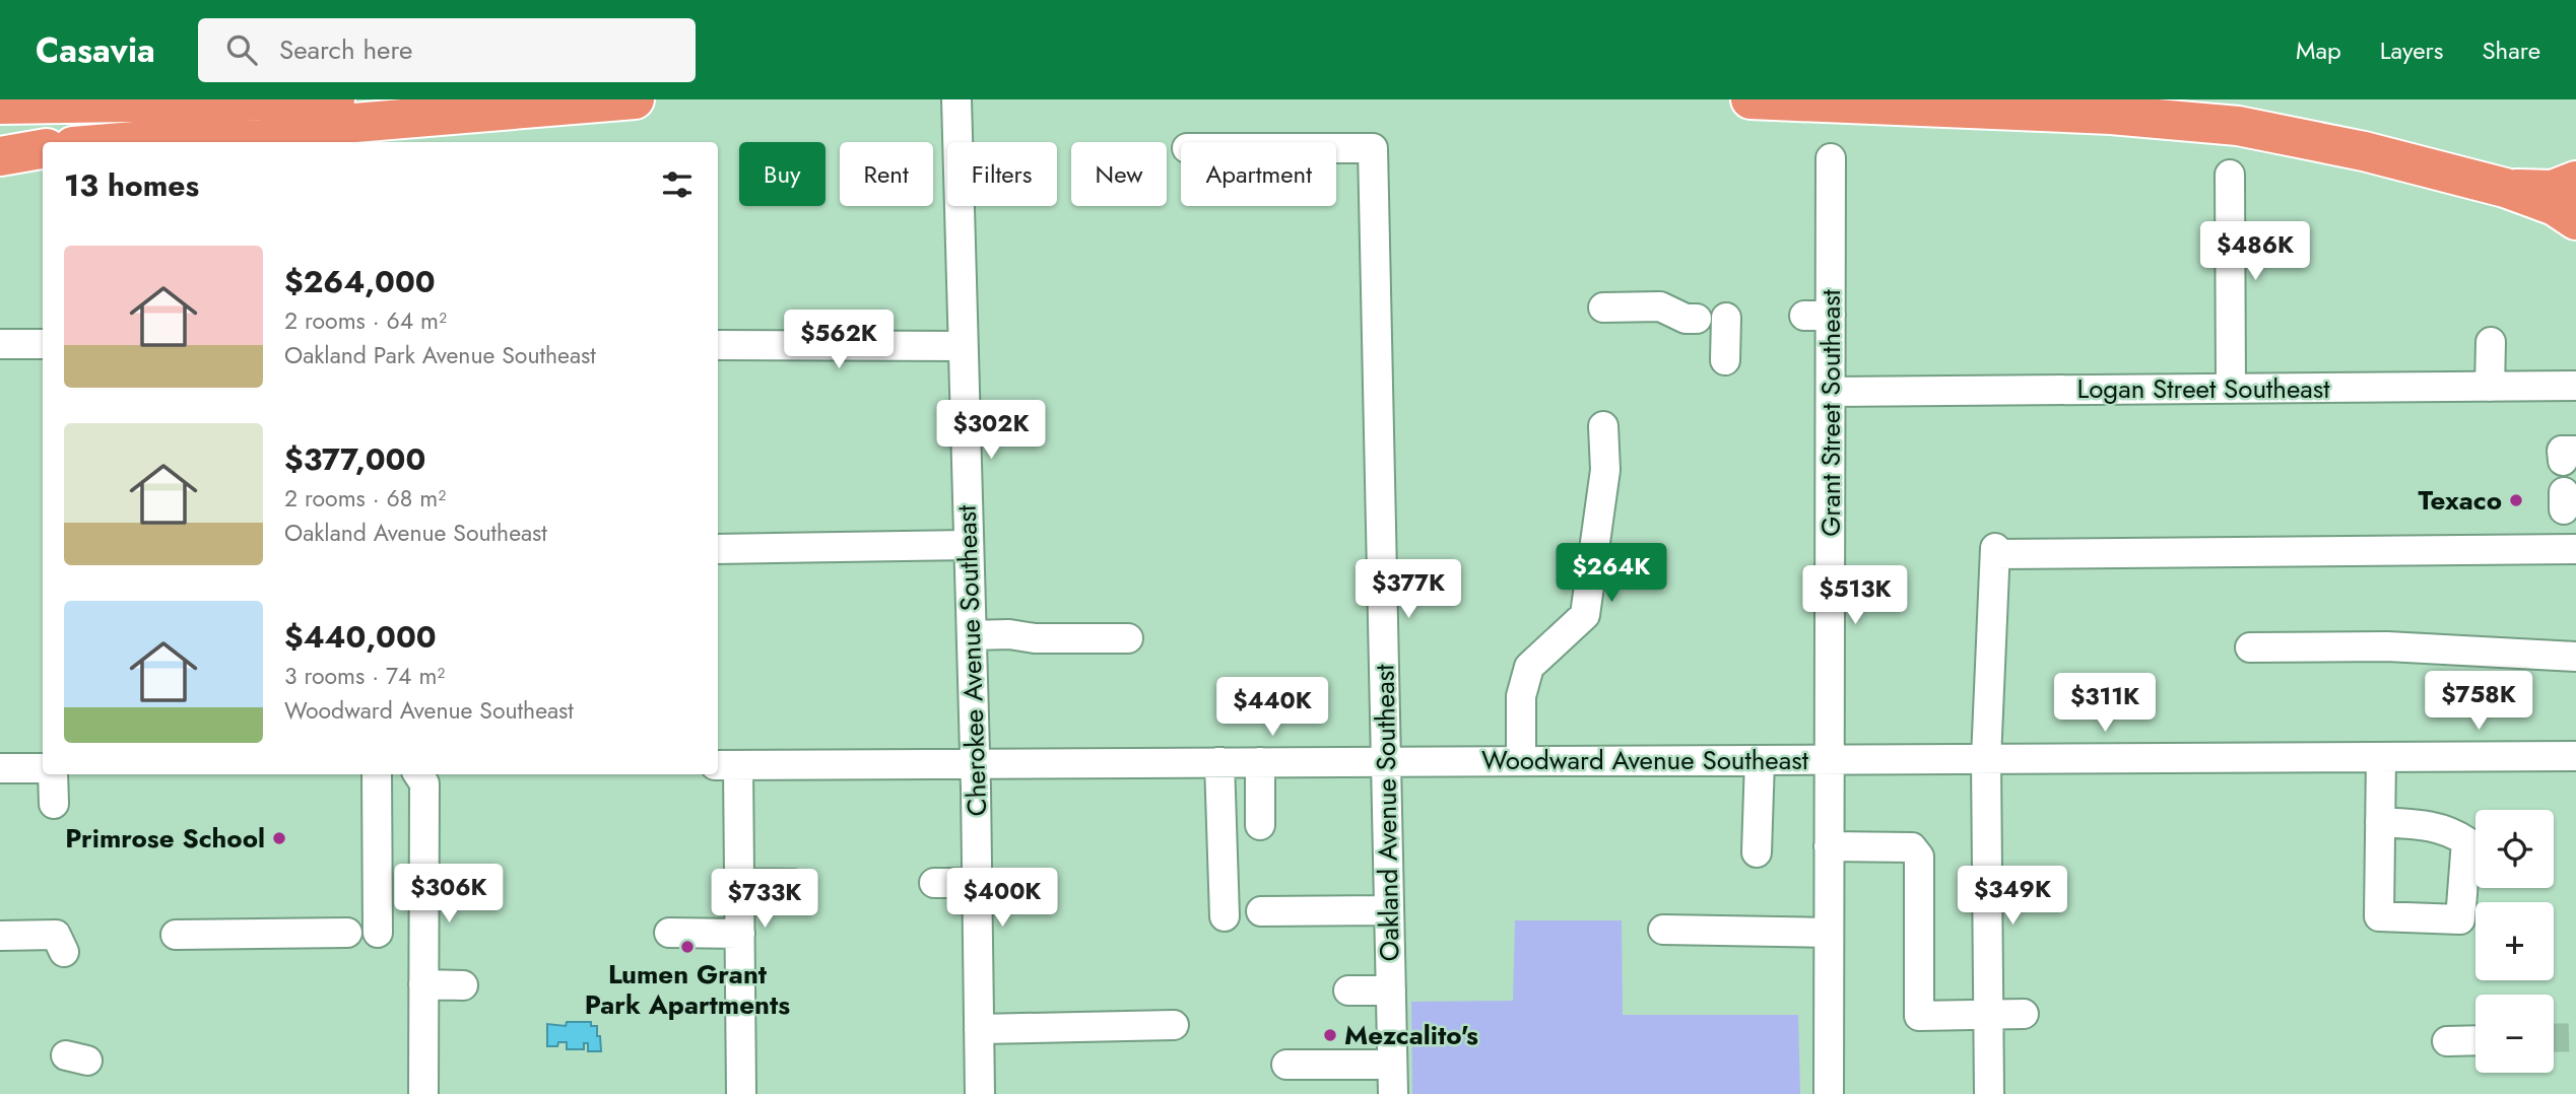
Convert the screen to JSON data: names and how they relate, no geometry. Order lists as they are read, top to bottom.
{
  "streets": {
    "street": [
      "Logan Street Southeast",
      "Grant Street Southeast",
      "Cherokee Avenue Southeast",
      "Woodward Avenue Southeast",
      "Oakland Avenue Southeast"
    ]
  },
  "crossings": [
    ["Logan Street Southeast", "Grant Street Southeast"],
    ["Grant Street Southeast", "Woodward Avenue Southeast"],
    ["Cherokee Avenue Southeast", "Woodward Avenue Southeast"],
    ["Woodward Avenue Southeast", "Oakland Avenue Southeast"]
  ],
  "places": [
    "Texaco",
    "Primrose School",
    "Lumen Grant Park Apartments",
    "Mezcalito's"
  ],
  "page": {
    "header": "Casavia",
    "search": "Search here",
    "nav": ["Map", "Layers", "Share"],
    "chip": [
      "Buy",
      "Rent",
      "Filters",
      "New",
      "Apartment"
    ],
    "heading": "13 homes",
    "price": [
      "$486K",
      "$562K",
      "$302K",
      "$264K",
      "$377K",
      "$513K",
      "$758K",
      "$311K",
      "$440K",
      "$306K",
      "$349K",
      "$400K",
      "$733K"
    ],
    "list": [
      {
        "name": "$264,000",
        "note": "2 rooms · 64 m² · Oakland Park Avenue Southeast"
      },
      {
        "name": "$377,000",
        "note": "2 rooms · 68 m² · Oakland Avenue Southeast"
      },
      {
        "name": "$440,000",
        "note": "3 rooms · 74 m² · Woodward Avenue Southeast"
      }
    ],
    "map_buttons": ["+", "−"]
  }
}
